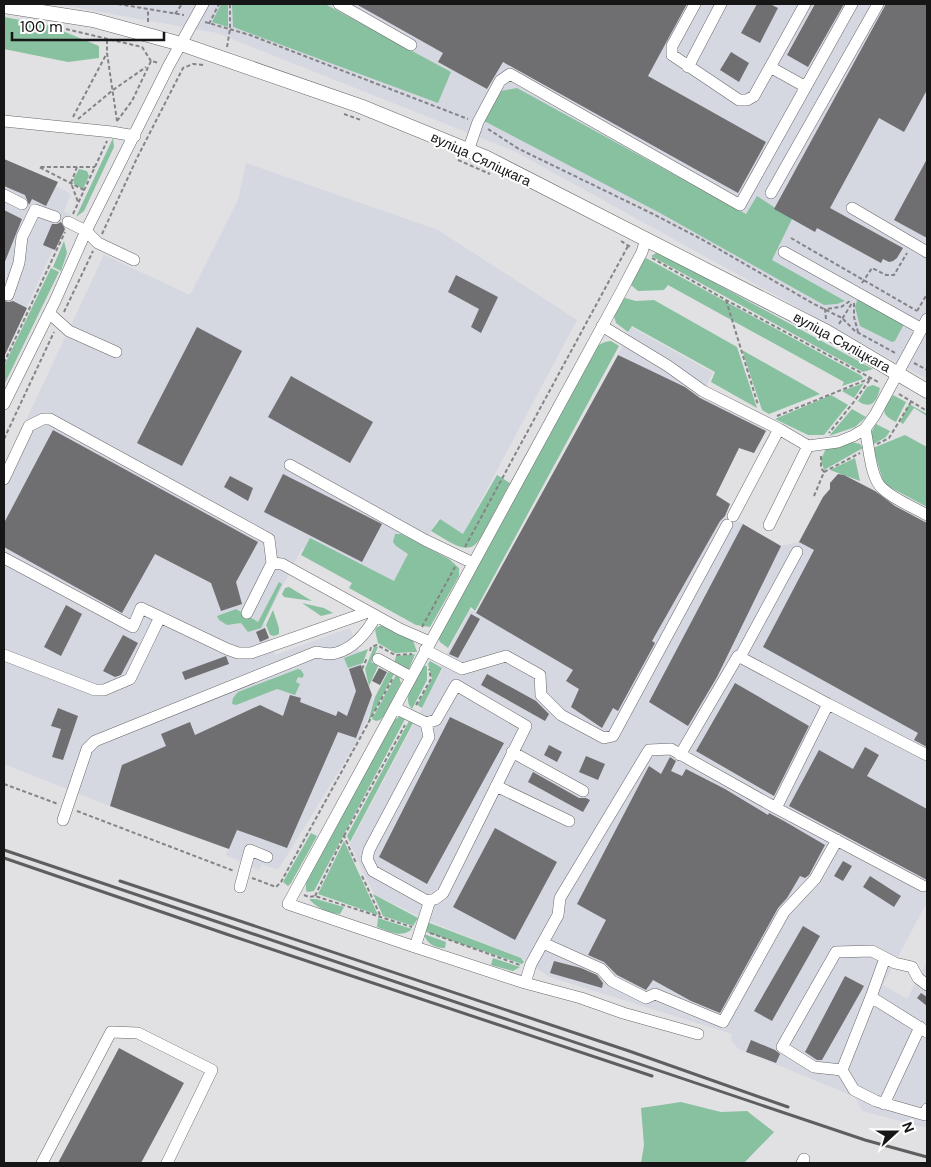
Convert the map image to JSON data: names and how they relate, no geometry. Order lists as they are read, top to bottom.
{
  "streets": {
    "main road": ["вуліца Сяліцкага"]
  },
  "scale_bar": "100 m",
  "north": "right"
}
